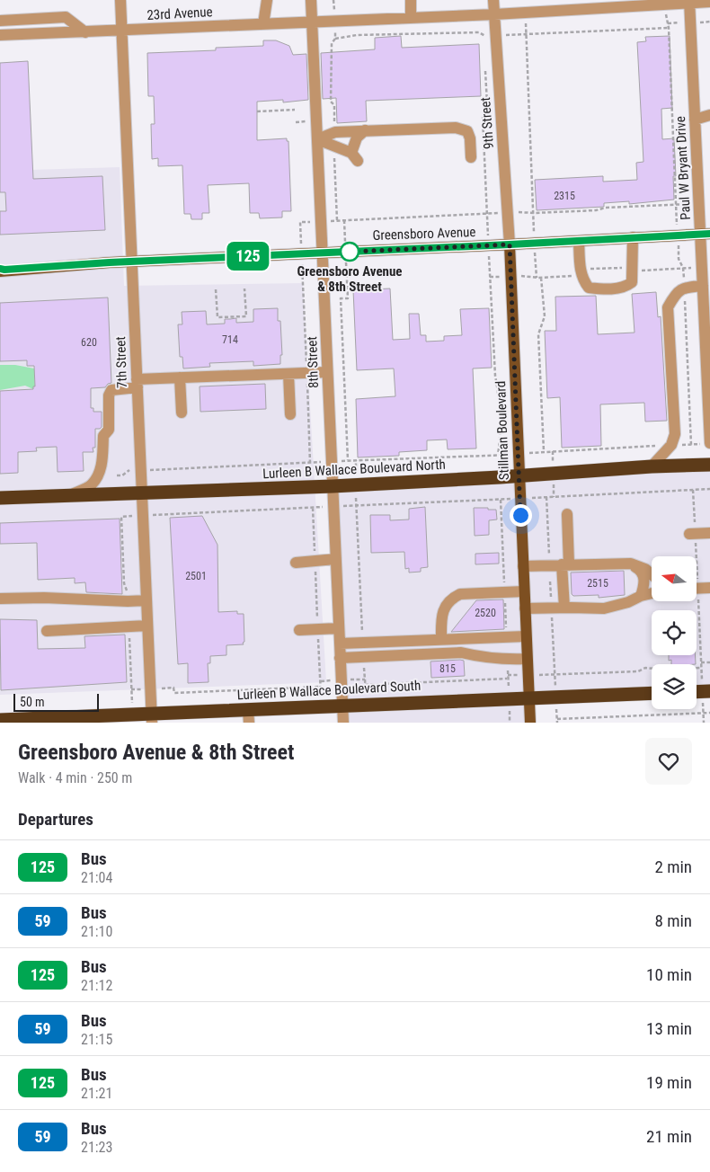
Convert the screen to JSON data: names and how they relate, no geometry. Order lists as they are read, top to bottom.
{
  "streets": {
    "highway": ["Lurleen B Wallace Boulevard North", "Lurleen B Wallace Boulevard South"],
    "main road": ["Greensboro Avenue", "Stillman Boulevard"],
    "street": [
      "23rd Avenue",
      "9th Street",
      "Paul W Bryant Drive",
      "7th Street",
      "8th Street"
    ]
  },
  "crossings": [
    ["23rd Avenue", "9th Street"],
    ["23rd Avenue", "Paul W Bryant Drive"],
    ["23rd Avenue", "7th Street"],
    ["23rd Avenue", "8th Street"],
    ["9th Street", "Greensboro Avenue"],
    ["9th Street", "Stillman Boulevard"],
    ["Paul W Bryant Drive", "Greensboro Avenue"],
    ["Greensboro Avenue", "7th Street"],
    ["Greensboro Avenue", "8th Street"],
    ["Greensboro Avenue", "Stillman Boulevard"],
    ["7th Street", "Lurleen B Wallace Boulevard North"],
    ["7th Street", "Lurleen B Wallace Boulevard South"],
    ["8th Street", "Lurleen B Wallace Boulevard North"],
    ["8th Street", "Lurleen B Wallace Boulevard South"],
    ["Stillman Boulevard", "Lurleen B Wallace Boulevard North"],
    ["Stillman Boulevard", "Lurleen B Wallace Boulevard South"]
  ],
  "places": ["Greensboro Avenue & 8th Street"],
  "lines": ["bus line 125"],
  "house_numbers": [
    "2315",
    "714",
    "620",
    "2501",
    "2515",
    "2520",
    "815"
  ],
  "scale_bar": "50 m",
  "north": "left",
  "page": {
    "on_map": "125",
    "scale": "50 m",
    "heading": [
      ["Greensboro Avenue & 8th Street", "Walk · 4 min · 250 m"],
      "Departures"
    ],
    "list": [
      {
        "mark": "125",
        "name": "Bus",
        "note": "21:04",
        "value": "2 min"
      },
      {
        "mark": "59",
        "name": "Bus",
        "note": "21:10",
        "value": "8 min"
      },
      {
        "mark": "125",
        "name": "Bus",
        "note": "21:12",
        "value": "10 min"
      },
      {
        "mark": "59",
        "name": "Bus",
        "note": "21:15",
        "value": "13 min"
      },
      {
        "mark": "125",
        "name": "Bus",
        "note": "21:21",
        "value": "19 min"
      },
      {
        "mark": "59",
        "name": "Bus",
        "note": "21:23",
        "value": "21 min"
      }
    ]
  }
}
